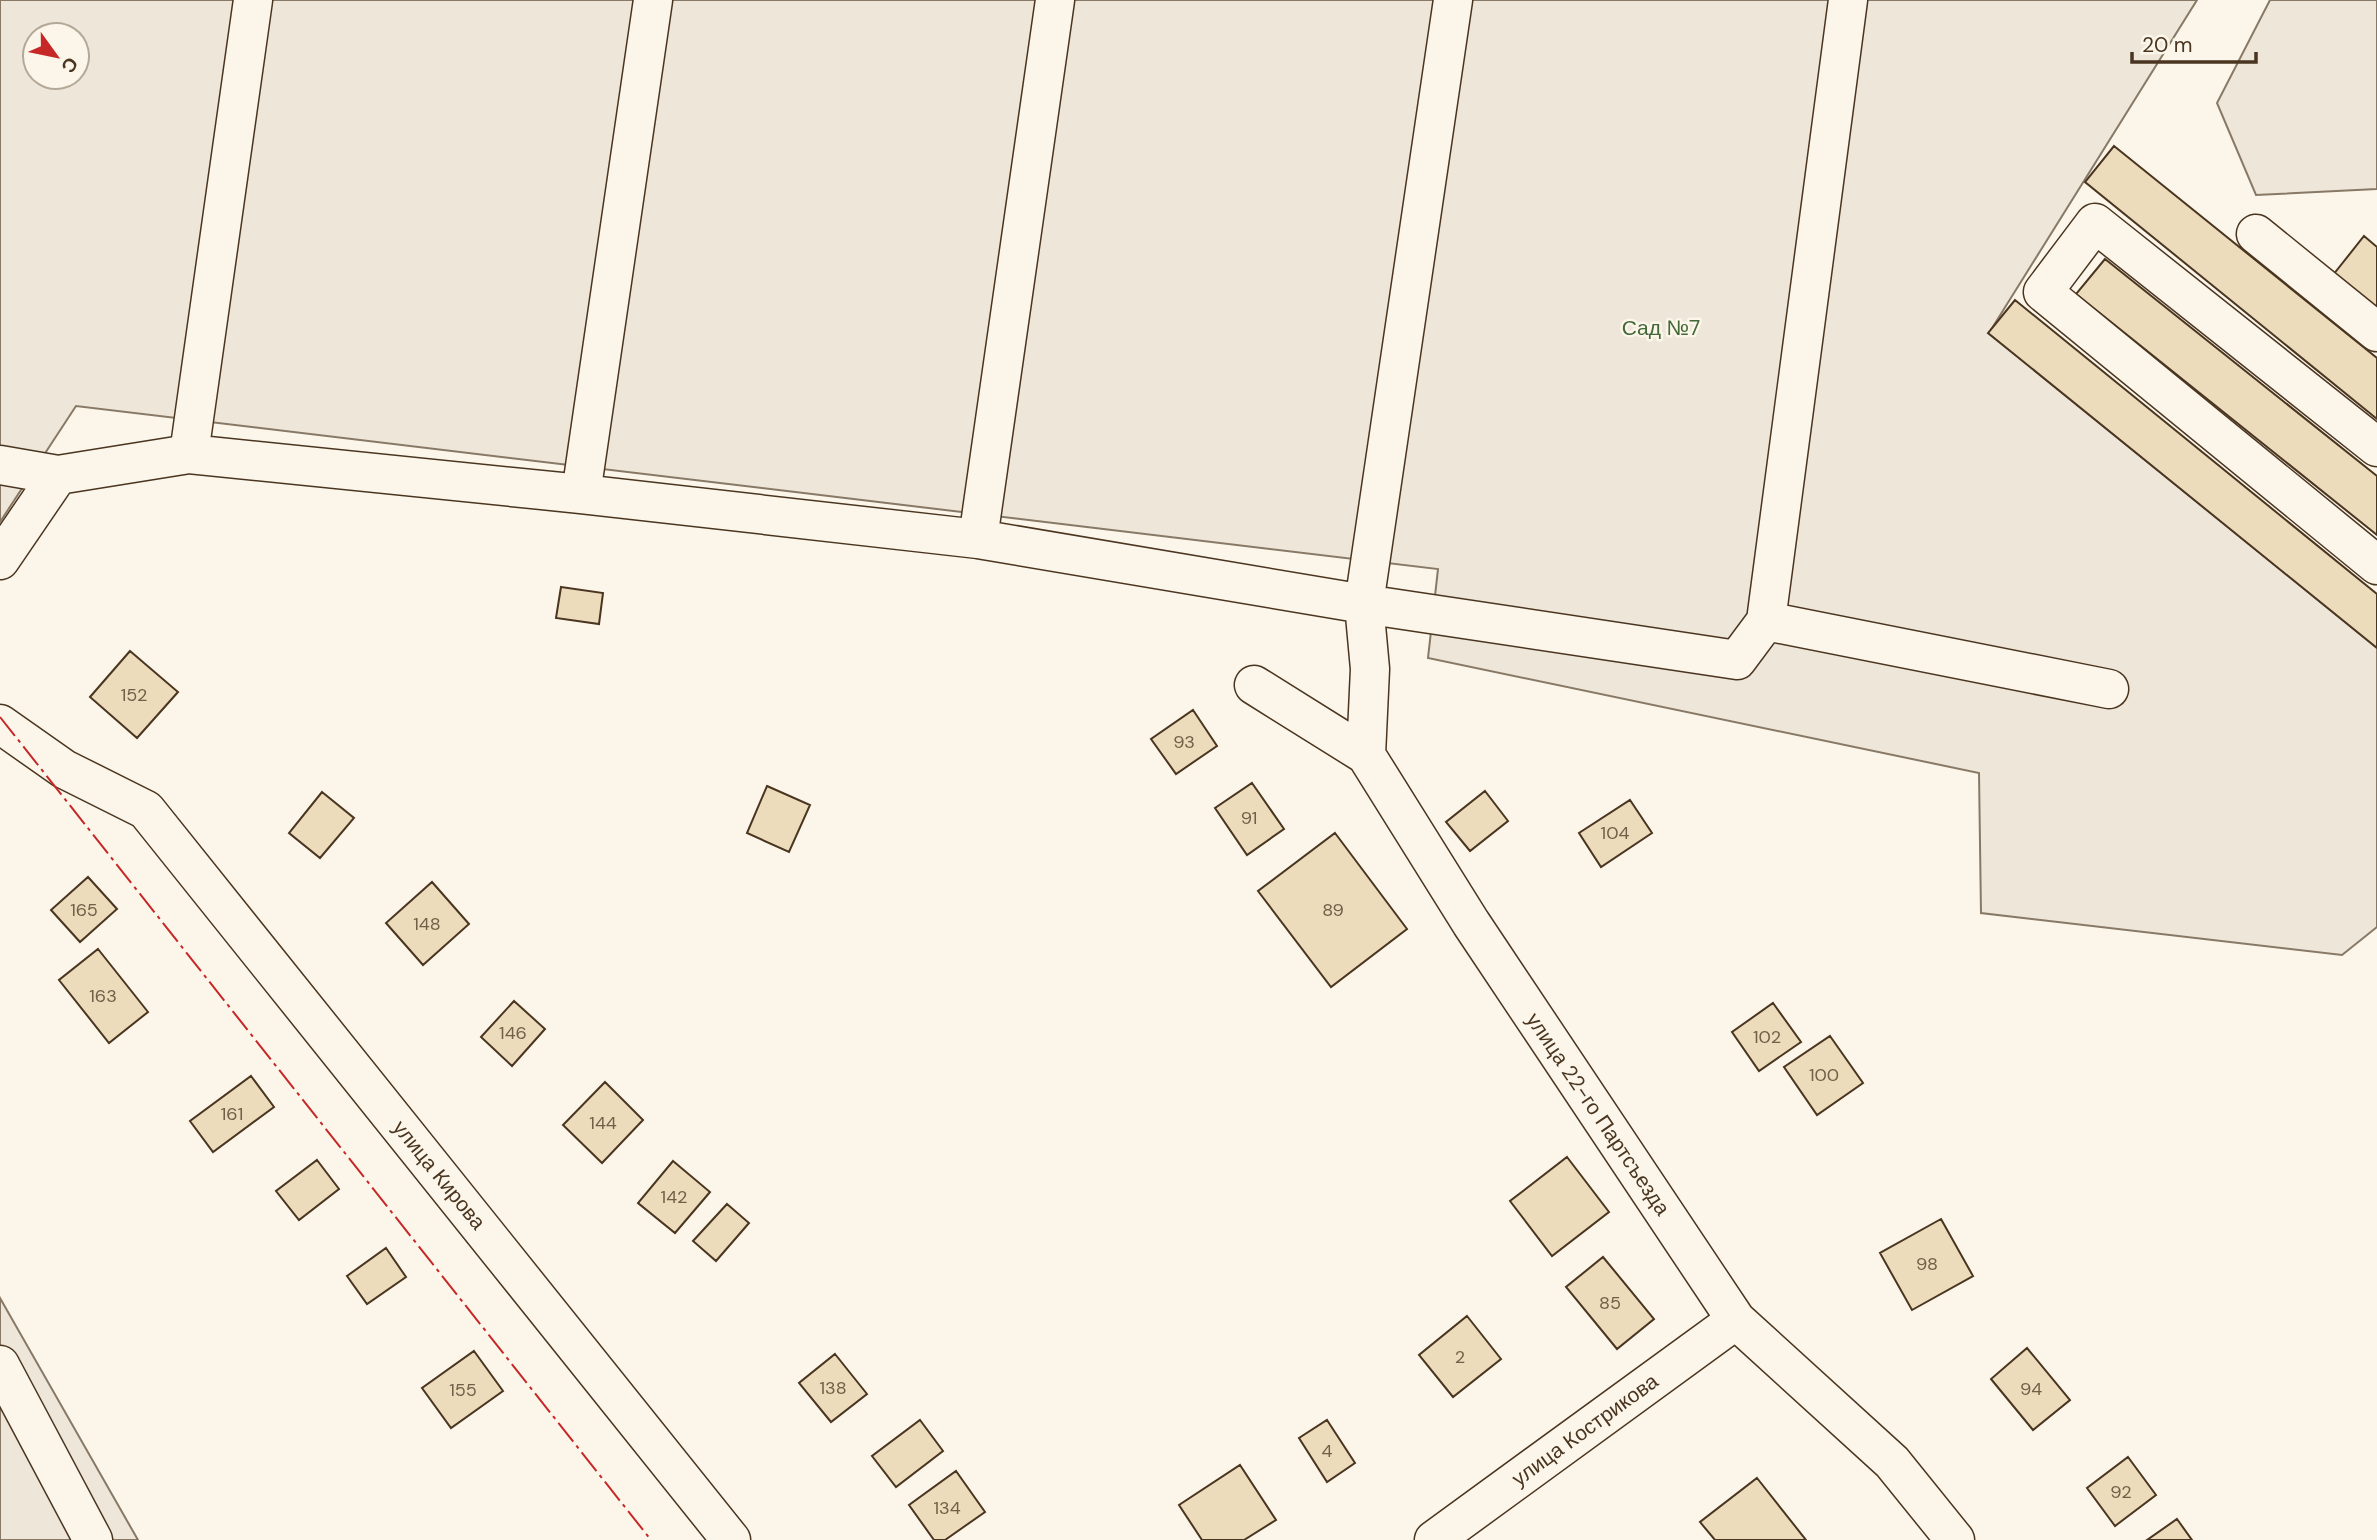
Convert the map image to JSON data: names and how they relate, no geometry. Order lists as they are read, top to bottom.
{
  "streets": {
    "street": ["улица 22-го Партсъезда", "улица Кирова", "улица Кострикова"]
  },
  "crossings": [
    ["улица 22-го Партсъезда", "улица Кострикова"]
  ],
  "parks": ["Сад №7"],
  "house_numbers": [
    "152",
    "93",
    "91",
    "104",
    "165",
    "89",
    "148",
    "163",
    "146",
    "102",
    "100",
    "161",
    "144",
    "142",
    "98",
    "85",
    "2",
    "138",
    "94",
    "155",
    "4",
    "92",
    "134"
  ],
  "scale_bar": "20 m",
  "north": "bottom right"
}
